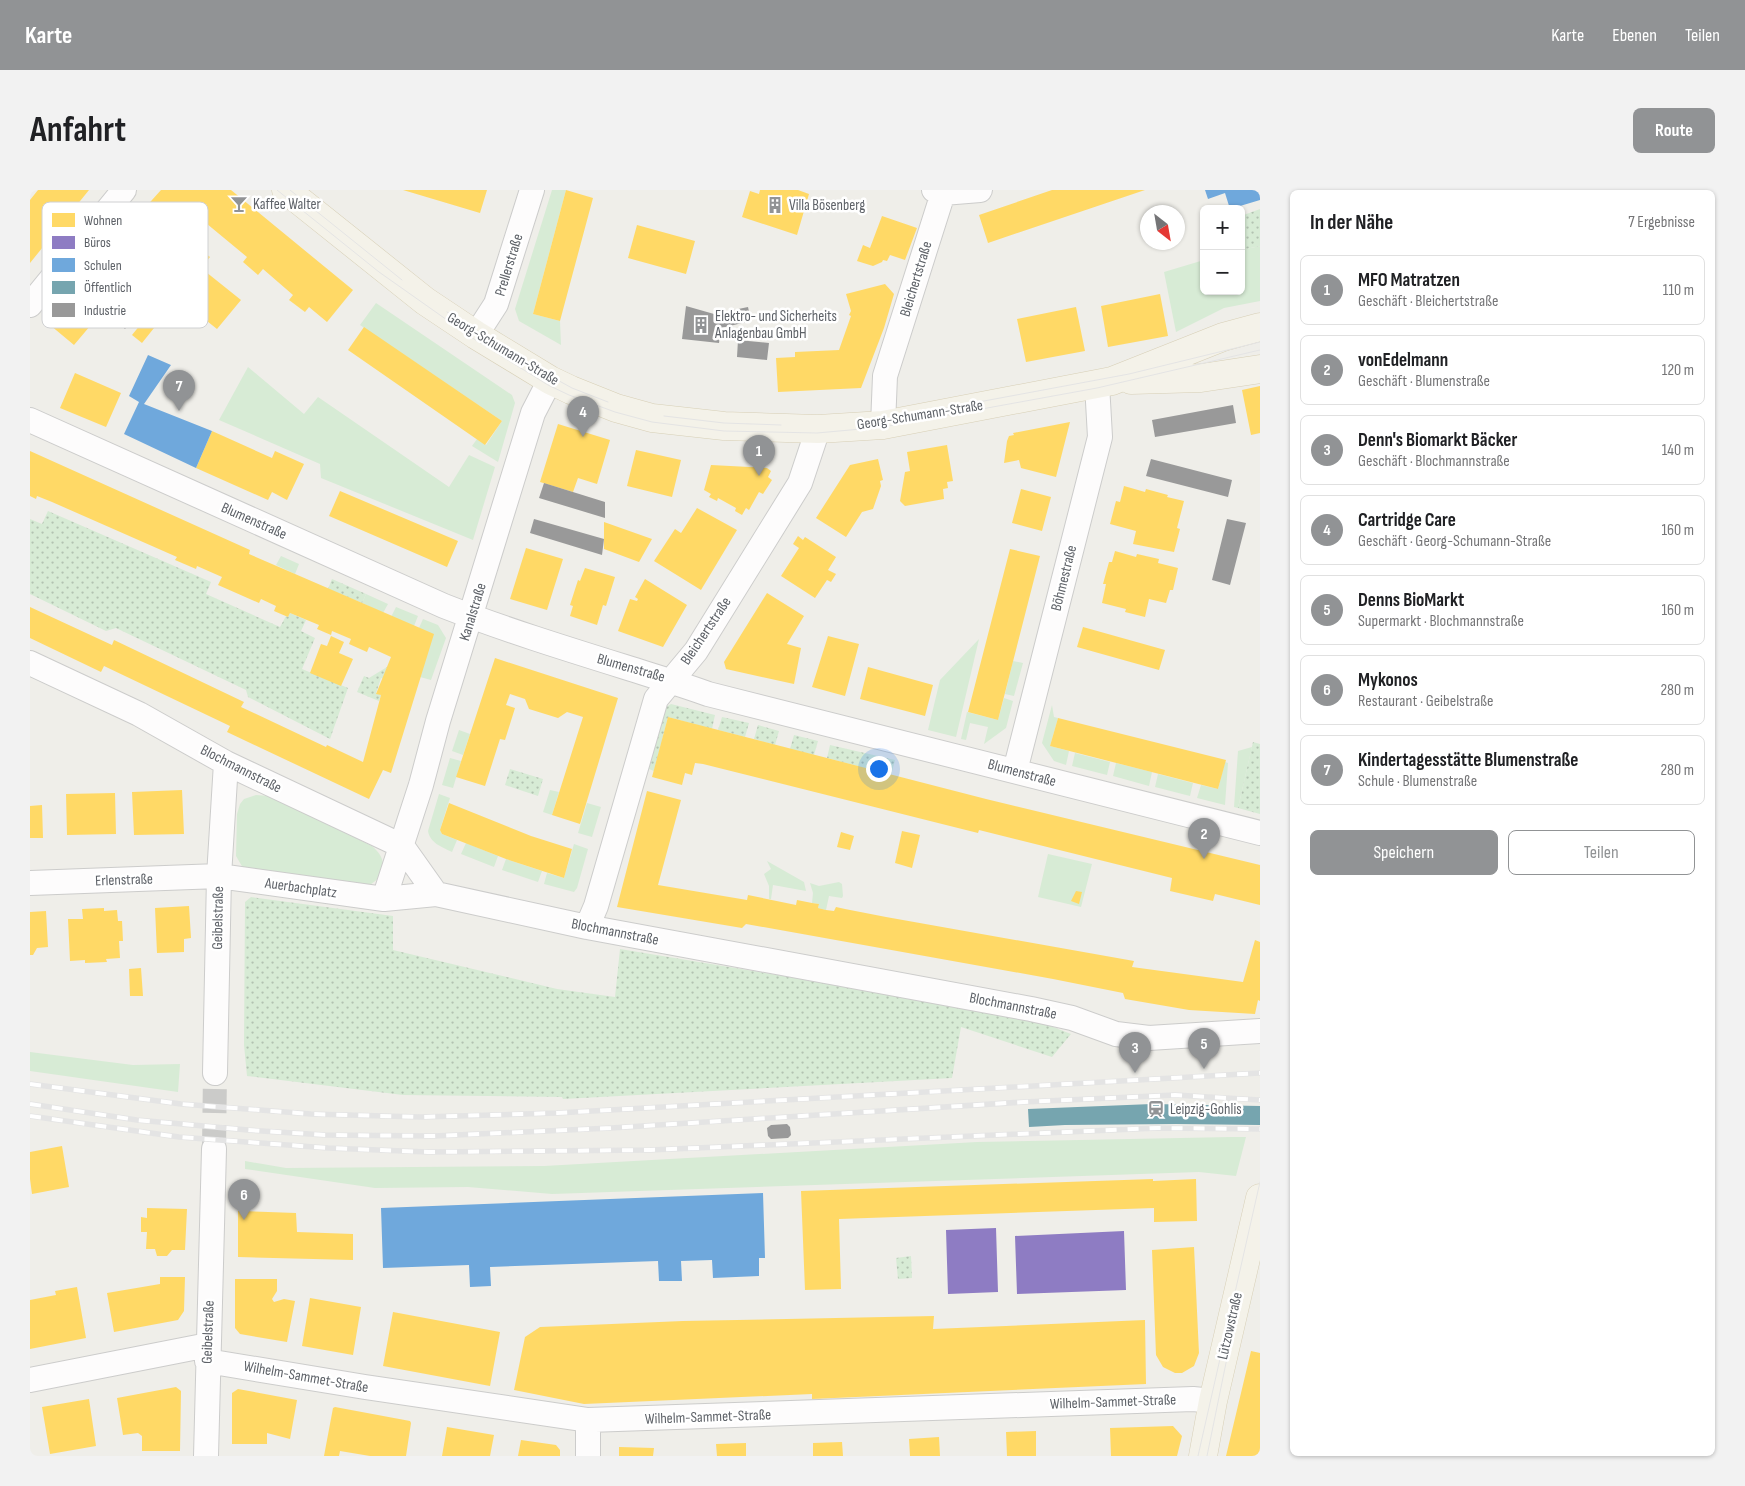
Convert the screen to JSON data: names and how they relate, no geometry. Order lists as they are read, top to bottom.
{
  "streets": {
    "main road": ["Georg-Schumann-Straße", "Lützowstraße"],
    "street": [
      "Prellerstraße",
      "Bleichertstraße",
      "Blumenstraße",
      "Böhmestraße",
      "Kanalstraße",
      "Blochmannstraße",
      "Erlenstraße",
      "Auerbachplatz",
      "Geibelstraße",
      "Wilhelm-Sammet-Straße"
    ]
  },
  "crossings": [
    ["Prellerstraße", "Georg-Schumann-Straße"],
    ["Bleichertstraße", "Georg-Schumann-Straße"],
    ["Bleichertstraße", "Blumenstraße"],
    ["Bleichertstraße", "Blochmannstraße"],
    ["Georg-Schumann-Straße", "Böhmestraße"],
    ["Georg-Schumann-Straße", "Kanalstraße"],
    ["Blumenstraße", "Böhmestraße"],
    ["Blumenstraße", "Kanalstraße"],
    ["Kanalstraße", "Blochmannstraße"],
    ["Blochmannstraße", "Auerbachplatz"],
    ["Blochmannstraße", "Geibelstraße"],
    ["Erlenstraße", "Auerbachplatz"],
    ["Erlenstraße", "Geibelstraße"],
    ["Auerbachplatz", "Geibelstraße"],
    ["Geibelstraße", "Wilhelm-Sammet-Straße"],
    ["Lützowstraße", "Wilhelm-Sammet-Straße"]
  ],
  "places": {
    "bar": ["Kaffee Walter"],
    "building": ["Villa Bösenberg", "Elektro- und Sicherheits Anlagenbau GmbH"],
    "station": ["Leipzig-Gohlis"]
  },
  "legend": [
    "Wohnen",
    "Büros",
    "Schulen",
    "Öffentlich",
    "Industrie"
  ],
  "north": "bottom right",
  "page": {
    "header": "Karte",
    "nav": ["Karte", "Ebenen", "Teilen"],
    "buttons": [
      "Route",
      ["Speichern", "Teilen"]
    ],
    "title": "Anfahrt",
    "heading": ["In der Nähe", "7 Ergebnisse"],
    "map_buttons": ["+", "−"],
    "list": [
      {
        "mark": "1",
        "name": "MFO Matratzen",
        "note": "Geschäft · Bleichertstraße",
        "value": "110 m"
      },
      {
        "mark": "2",
        "name": "vonEdelmann",
        "note": "Geschäft · Blumenstraße",
        "value": "120 m"
      },
      {
        "mark": "3",
        "name": "Denn's Biomarkt Bäcker",
        "note": "Geschäft · Blochmannstraße",
        "value": "140 m"
      },
      {
        "mark": "4",
        "name": "Cartridge Care",
        "note": "Geschäft · Georg-Schumann-Straße",
        "value": "160 m"
      },
      {
        "mark": "5",
        "name": "Denns BioMarkt",
        "note": "Supermarkt · Blochmannstraße",
        "value": "160 m"
      },
      {
        "mark": "6",
        "name": "Mykonos",
        "note": "Restaurant · Geibelstraße",
        "value": "280 m"
      },
      {
        "mark": "7",
        "name": "Kindertagesstätte Blumenstraße",
        "note": "Schule · Blumenstraße",
        "value": "280 m"
      }
    ],
    "pins": [
      "7",
      "4",
      "1",
      "2",
      "5",
      "3",
      "6"
    ]
  }
}
